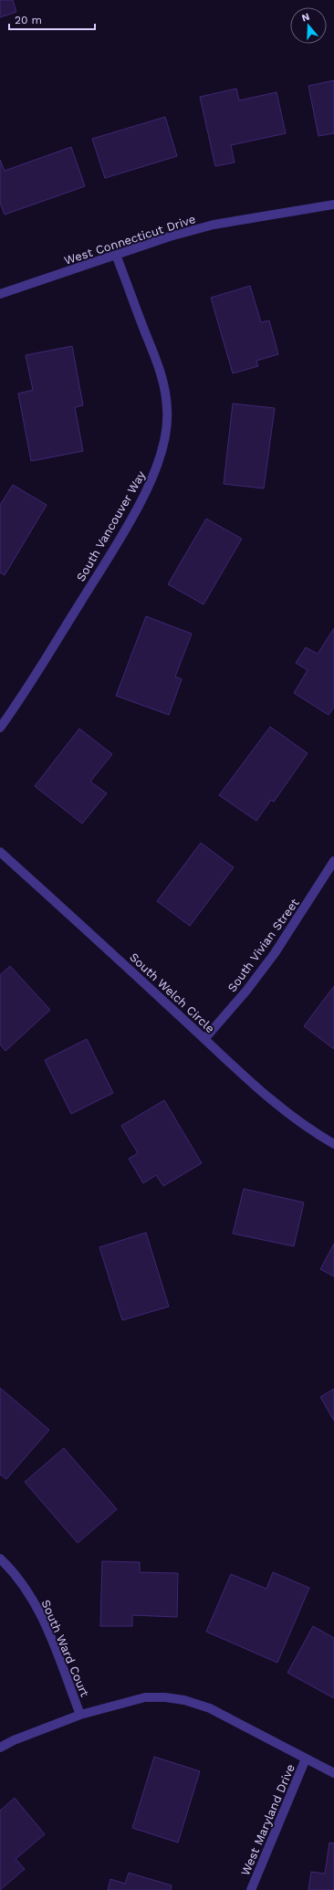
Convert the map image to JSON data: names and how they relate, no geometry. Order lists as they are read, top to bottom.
{
  "streets": {
    "street": [
      "West Connecticut Drive",
      "South Vancouver Way",
      "South Vivian Street",
      "South Welch Circle",
      "South Ward Court",
      "West Maryland Drive"
    ]
  },
  "crossings": [
    ["West Connecticut Drive", "South Vancouver Way"],
    ["South Vivian Street", "South Welch Circle"]
  ],
  "scale_bar": "20 m",
  "north": "top"
}
